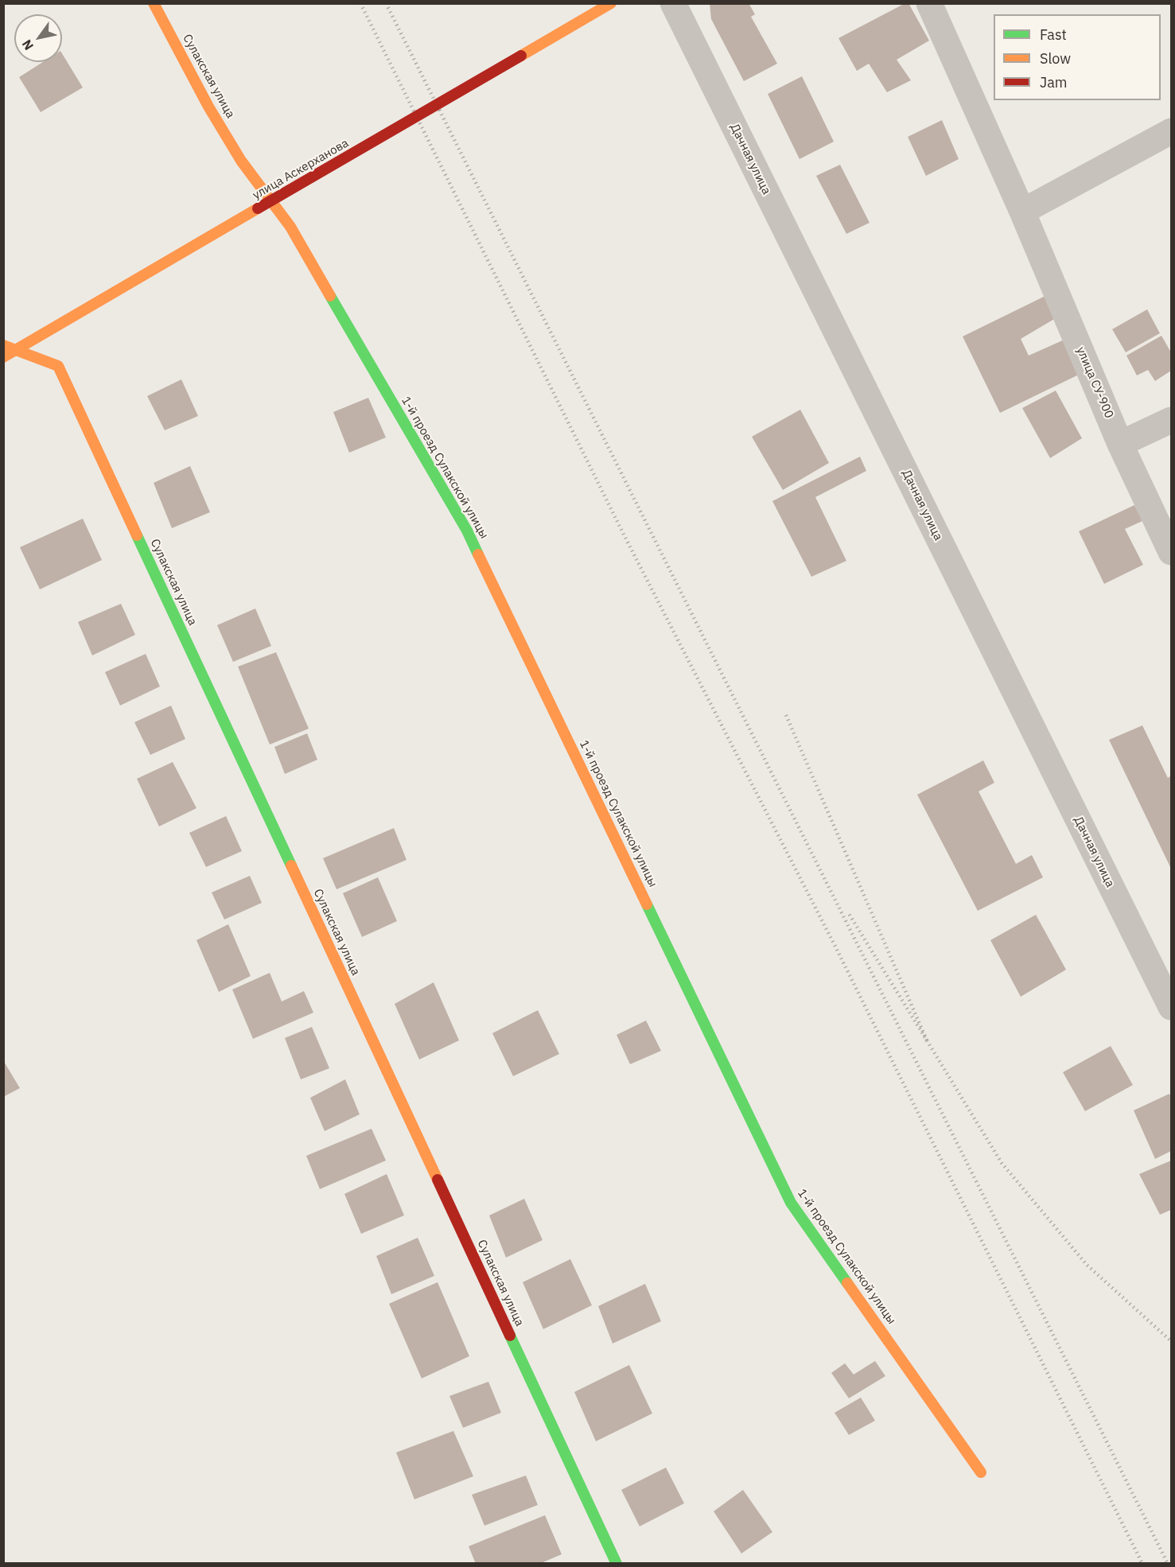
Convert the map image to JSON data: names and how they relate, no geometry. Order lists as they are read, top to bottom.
{
  "streets": {
    "street": [
      "Сулакская улица",
      "Дачная улица",
      "улица Аскерханова",
      "улица СУ-900",
      "1-й проезд Сулакской улицы"
    ]
  },
  "crossings": [
    ["Сулакская улица", "1-й проезд Сулакской улицы"]
  ],
  "legend": ["Fast", "Slow", "Jam"],
  "north": "bottom left"
}
